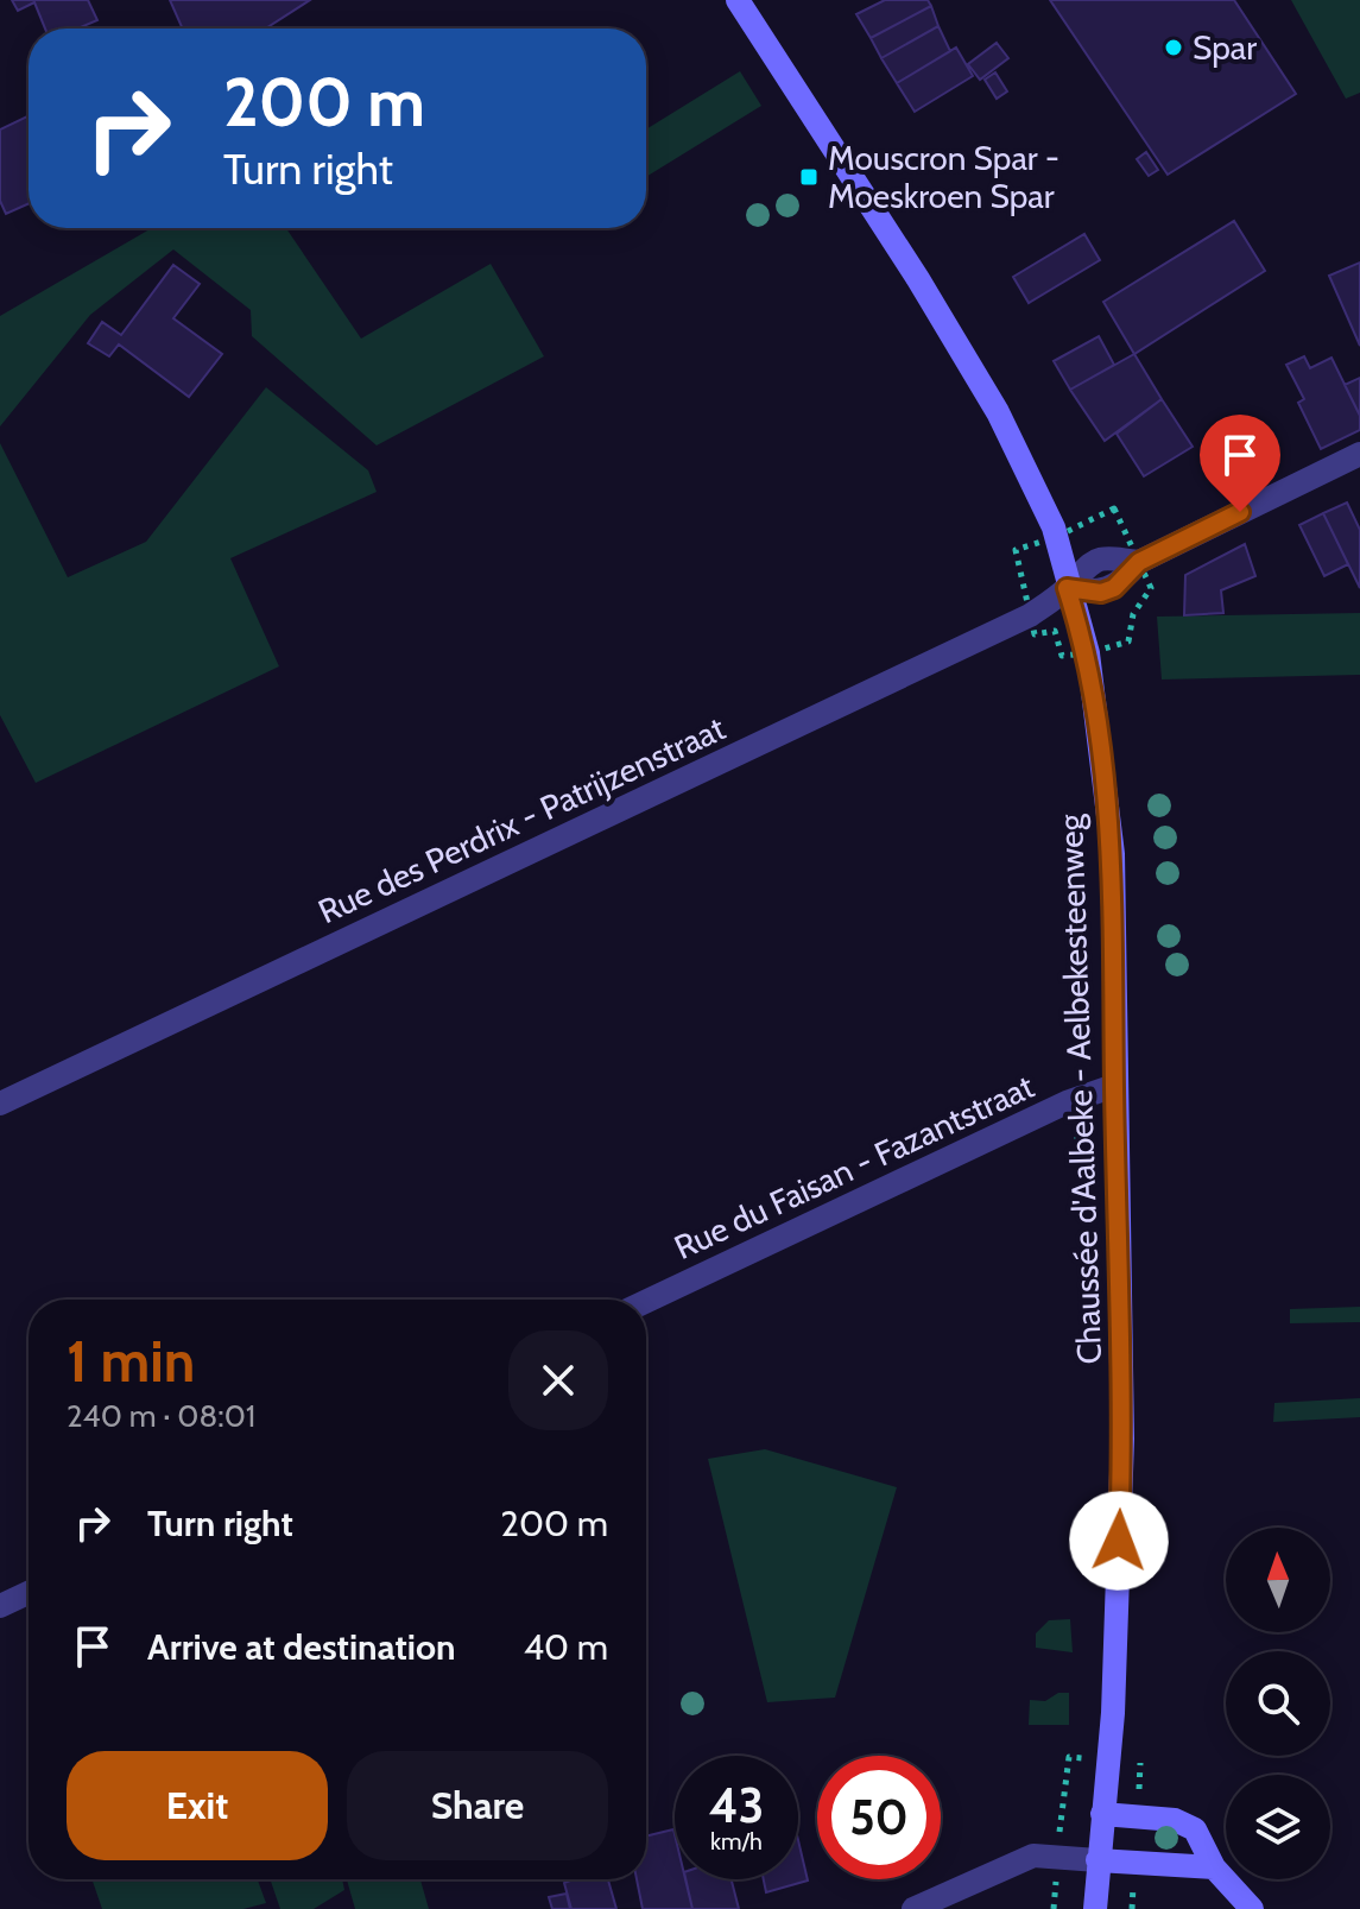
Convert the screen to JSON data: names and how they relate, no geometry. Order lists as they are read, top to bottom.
{
  "streets": {
    "main road": ["Chaussée d'Aalbeke - Aelbekesteenweg"],
    "street": ["Rue des Perdrix - Patrijzenstraat", "Rue du Faisan - Fazantstraat"]
  },
  "crossings": [
    ["Rue des Perdrix - Patrijzenstraat", "Chaussée d'Aalbeke - Aelbekesteenweg"],
    ["Chaussée d'Aalbeke - Aelbekesteenweg", "Rue du Faisan - Fazantstraat"]
  ],
  "places": {
    "other": ["Spar"],
    "transit": ["Mouscron Spar - Moeskroen Spar"]
  },
  "north": "top",
  "page": {
    "turn": ["200 m", "Turn right"],
    "heading": ["1 min", "240 m · 08:01"],
    "list": [
      {
        "name": "Turn right",
        "value": "200 m"
      },
      {
        "name": "Arrive at destination",
        "value": "40 m"
      }
    ],
    "buttons": ["Exit", "Share"],
    "speed": "43 km/h",
    "limit": "50"
  }
}
